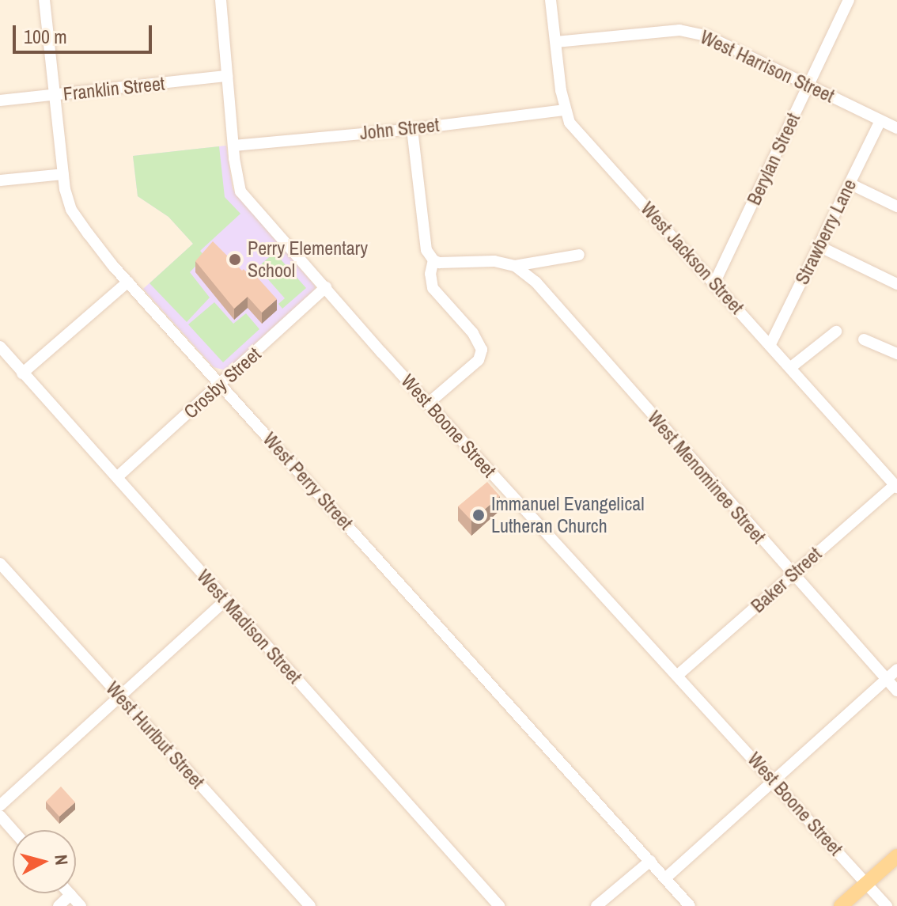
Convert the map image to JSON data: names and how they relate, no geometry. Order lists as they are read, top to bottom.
{
  "streets": {
    "street": [
      "West Harrison Street",
      "Franklin Street",
      "John Street",
      "Berylan Street",
      "Strawberry Lane",
      "West Jackson Street",
      "Crosby Street",
      "West Boone Street",
      "West Menominee Street",
      "West Perry Street",
      "Baker Street",
      "West Madison Street",
      "West Hurlbut Street"
    ]
  },
  "crossings": [
    ["West Harrison Street", "Berylan Street"],
    ["West Harrison Street", "Strawberry Lane"],
    ["West Harrison Street", "West Jackson Street"],
    ["Franklin Street", "West Boone Street"],
    ["Franklin Street", "West Perry Street"],
    ["John Street", "West Jackson Street"],
    ["John Street", "West Boone Street"],
    ["Berylan Street", "West Jackson Street"],
    ["Strawberry Lane", "West Jackson Street"],
    ["West Jackson Street", "Baker Street"],
    ["Crosby Street", "West Boone Street"],
    ["Crosby Street", "West Perry Street"],
    ["Crosby Street", "West Madison Street"],
    ["West Boone Street", "Baker Street"],
    ["West Menominee Street", "Baker Street"]
  ],
  "places": ["Perry Elementary School", "Immanuel Evangelical Lutheran Church"],
  "scale_bar": "100 m",
  "north": "right"
}
